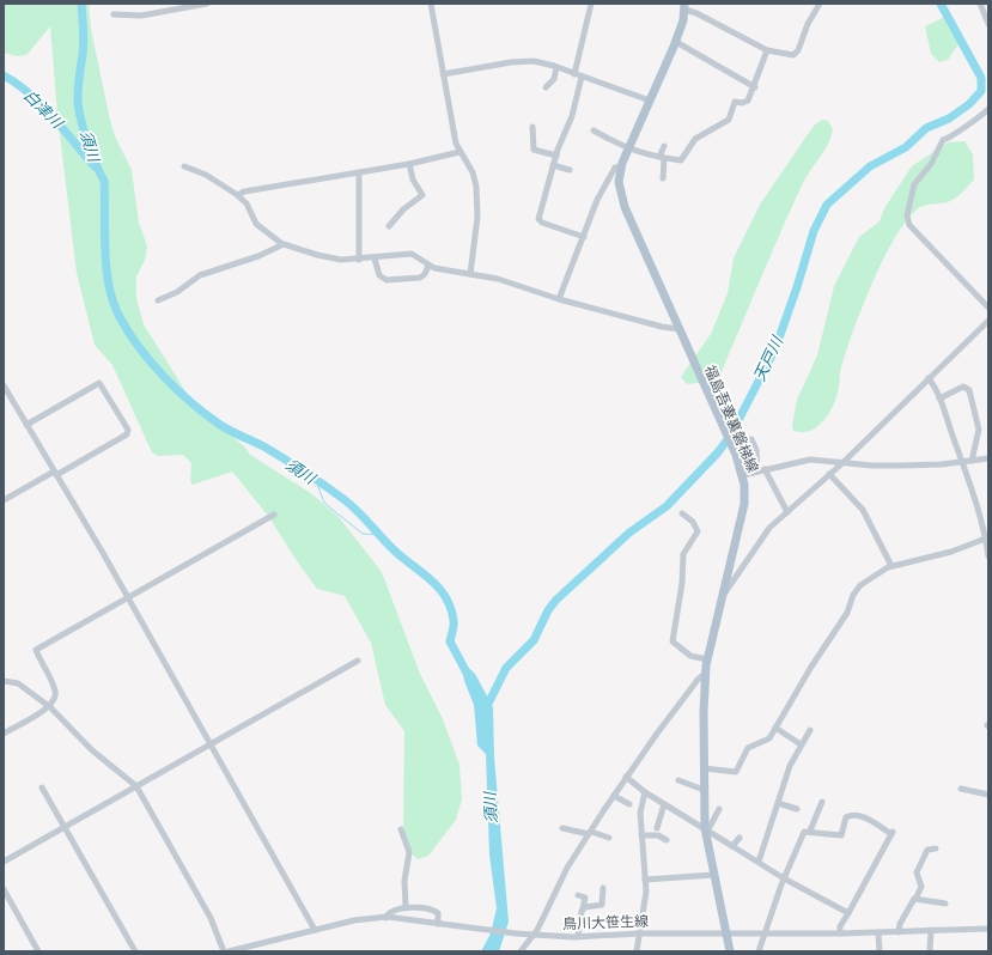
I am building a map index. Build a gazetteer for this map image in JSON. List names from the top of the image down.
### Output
{
  "streets": {
    "main road": ["福島吾妻裏磐梯線"],
    "street": ["鳥川大笹生線"]
  },
  "crossings": [
    ["福島吾妻裏磐梯線", "鳥川大笹生線"]
  ],
  "water": ["白津川", "須川", "天戸川"]
}
